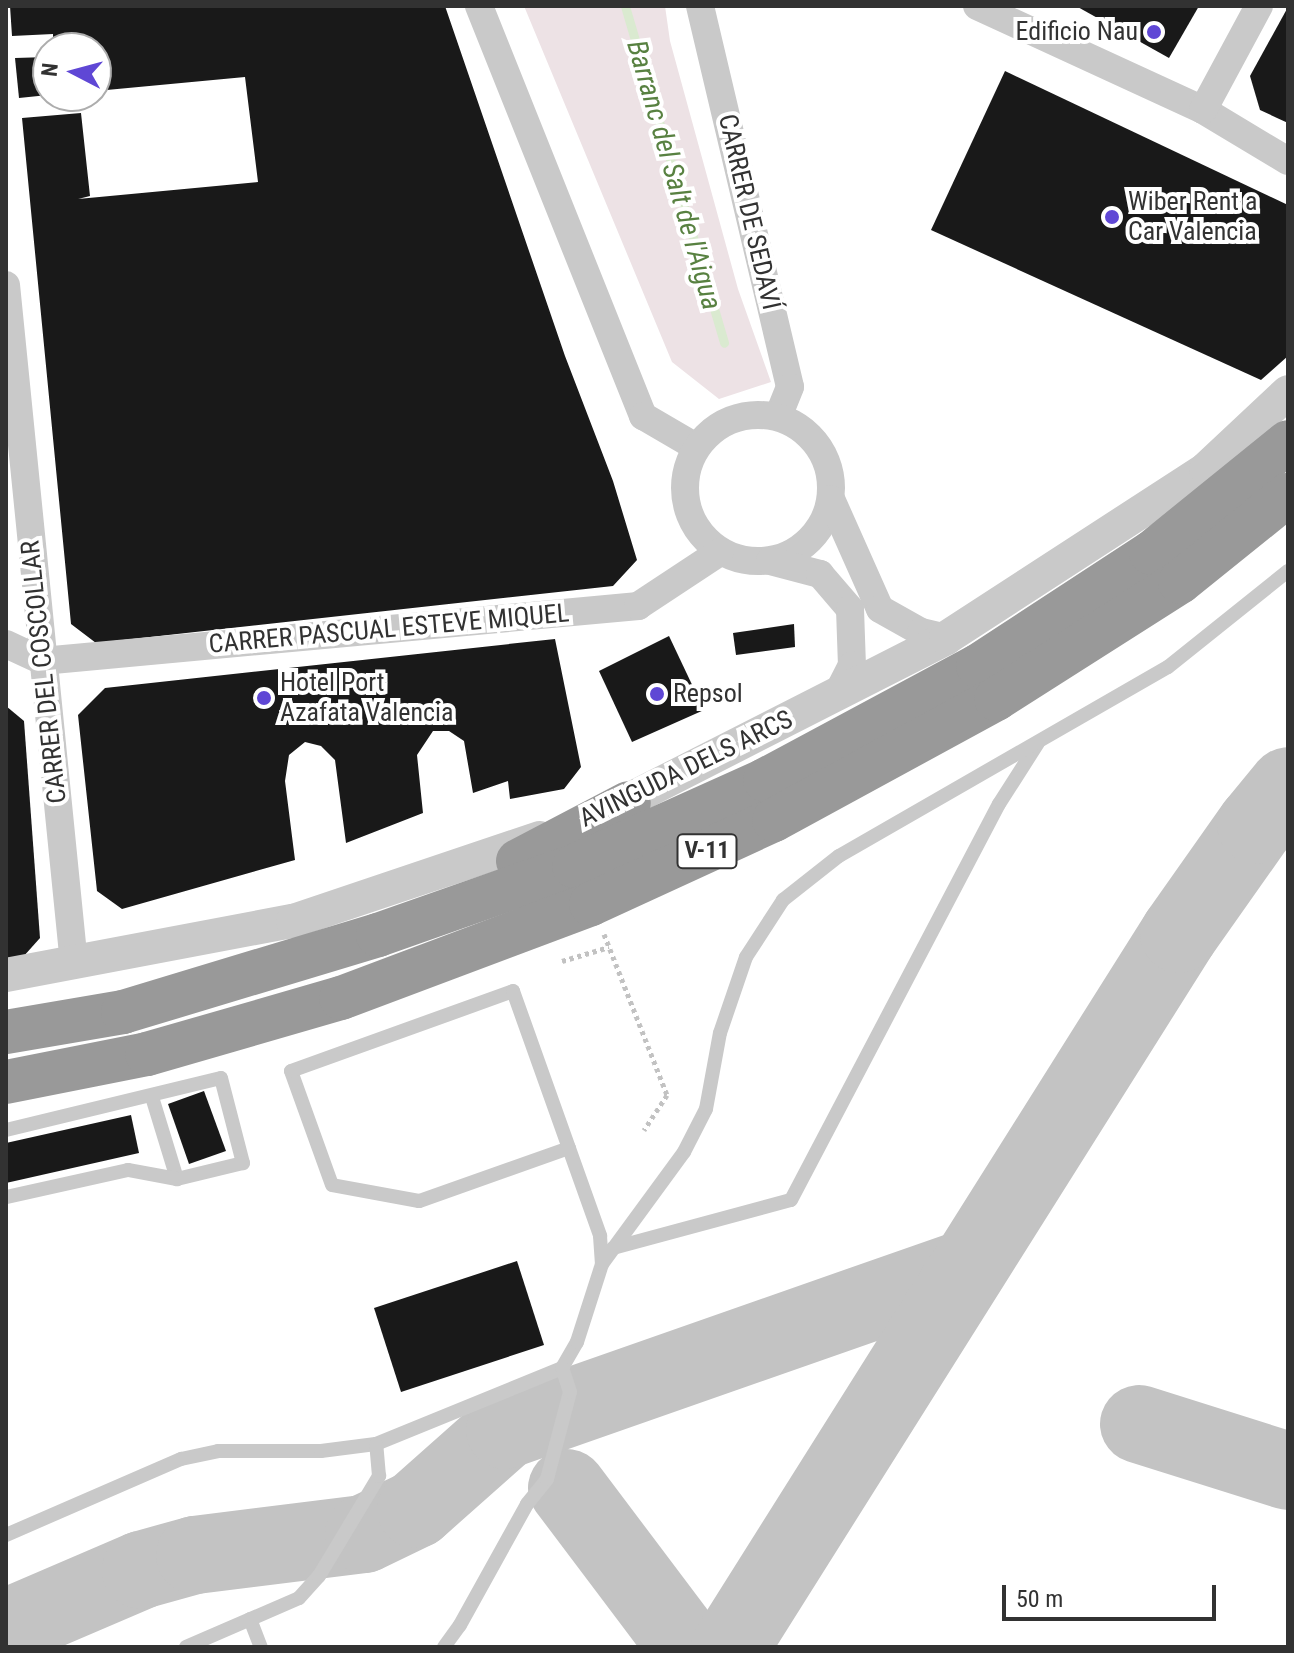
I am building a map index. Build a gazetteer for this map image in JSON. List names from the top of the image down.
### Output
{
  "streets": {
    "highway": ["V-11"],
    "street": [
      "CARRER DE SEDAVÍ",
      "CARRER PASCUAL ESTEVE MIQUEL",
      "CARRER DEL COSCOLLAR",
      "AVINGUDA DELS ARCS"
    ]
  },
  "crossings": [
    ["CARRER DE SEDAVÍ", "CARRER PASCUAL ESTEVE MIQUEL"],
    ["CARRER PASCUAL ESTEVE MIQUEL", "CARRER DEL COSCOLLAR"],
    ["CARRER DEL COSCOLLAR", "AVINGUDA DELS ARCS"]
  ],
  "water": ["Barranc del Salt de l'Aigua"],
  "places": [
    "Edificio Nau",
    "Wiber Rent a Car Valencia",
    "Repsol",
    "Hotel Port Azafata Valencia"
  ],
  "scale_bar": "50 m",
  "north": "left"
}
